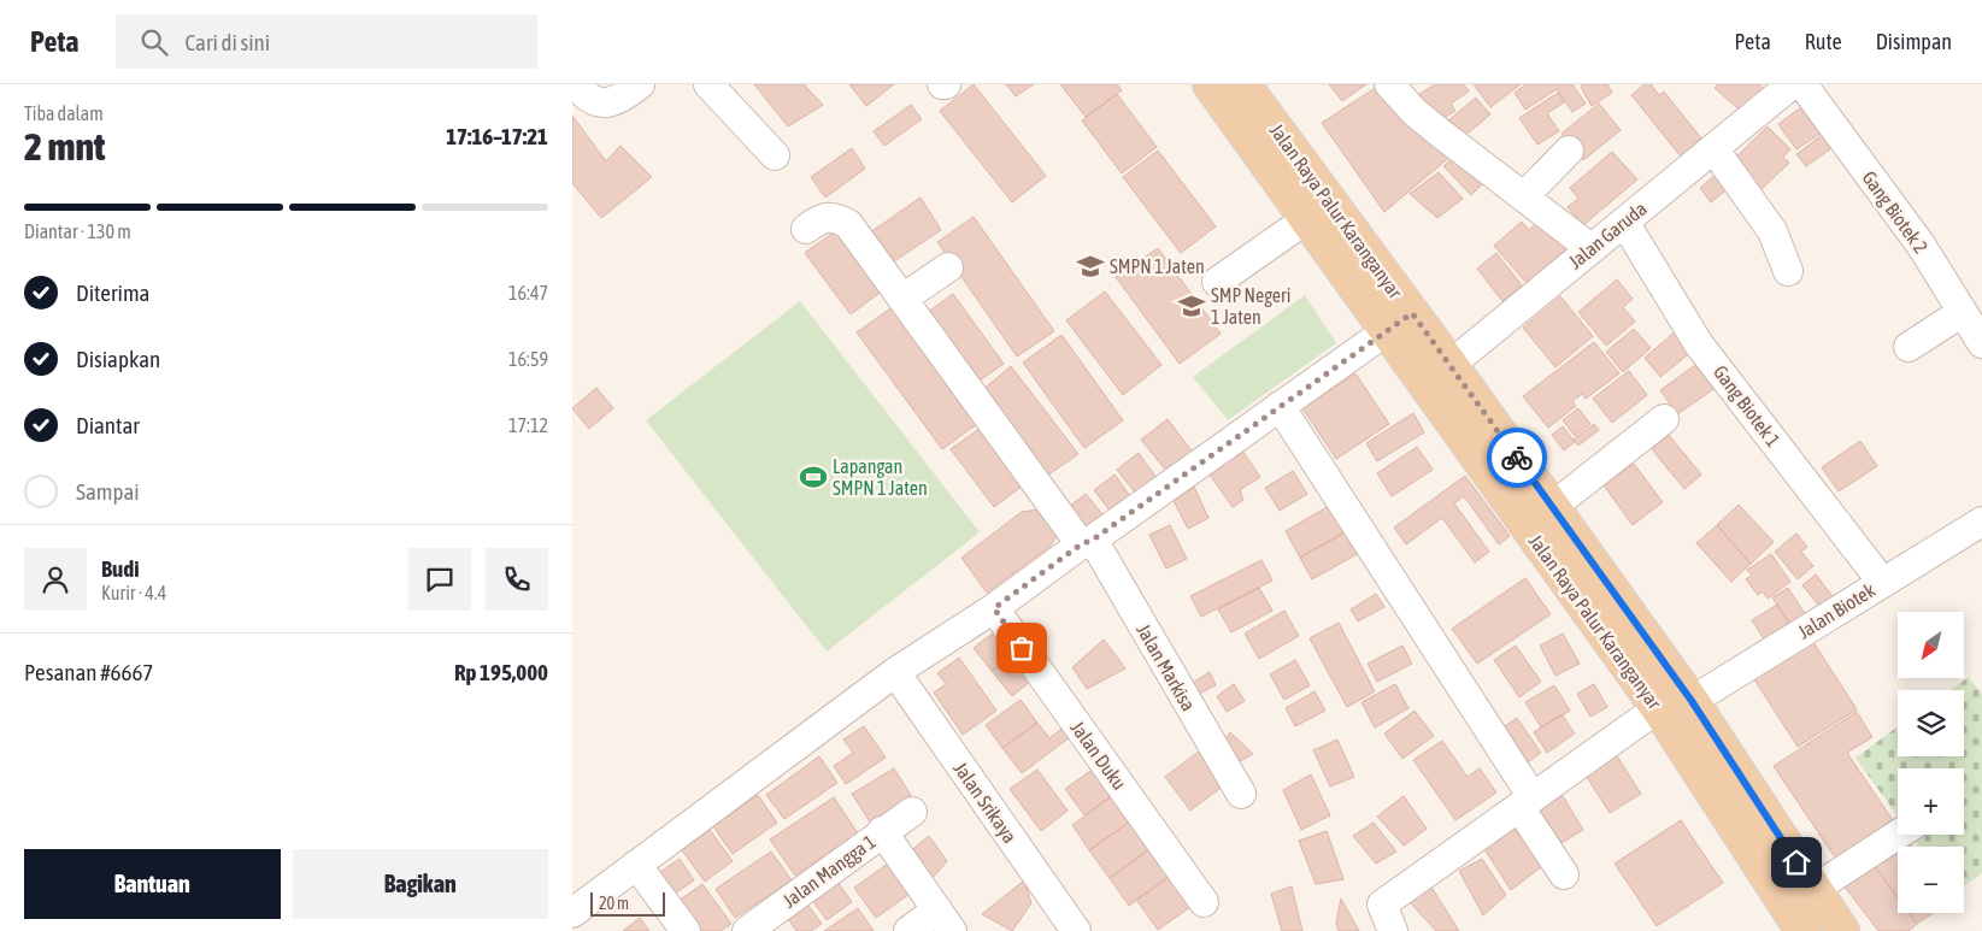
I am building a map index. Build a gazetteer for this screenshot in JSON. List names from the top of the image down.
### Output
{
  "streets": {
    "main road": ["Jalan Raya Palur Karanganyar"],
    "street": [
      "Gang Biotek 2",
      "Jalan Garuda",
      "Gang Biotek 1",
      "Jalan Biotek",
      "Jalan Markisa",
      "Jalan Duku",
      "Jalan Srikaya",
      "Jalan Mangga 1"
    ]
  },
  "crossings": [
    ["Jalan Raya Palur Karanganyar", "Jalan Garuda"],
    ["Jalan Raya Palur Karanganyar", "Jalan Biotek"],
    ["Gang Biotek 2", "Jalan Garuda"],
    ["Jalan Garuda", "Gang Biotek 1"],
    ["Gang Biotek 1", "Jalan Biotek"]
  ],
  "places": {
    "school or university": ["SMPN 1 Jaten", "SMP Negeri 1 Jaten"],
    "sports": ["Lapangan SMPN 1 Jaten"]
  },
  "scale_bar": "20 m",
  "north": "bottom left",
  "page": {
    "header": "Peta",
    "search": "Cari di sini",
    "nav": ["Peta", "Rute", "Disimpan"],
    "heading": ["2 mnt", "Tiba dalam", "17:16–17:21"],
    "panel": [
      "Budi",
      "Kurir · 4.4",
      "Pesanan #6667",
      "Rp 195,000"
    ],
    "bar": "Diantar · 130 m",
    "list": [
      ["Diterima", "16:47"],
      ["Disiapkan", "16:59"],
      ["Diantar", "17:12"],
      "Sampai"
    ],
    "map_buttons": ["+", "−"],
    "buttons": ["Bantuan", "Bagikan"],
    "scale": "20 m"
  }
}
